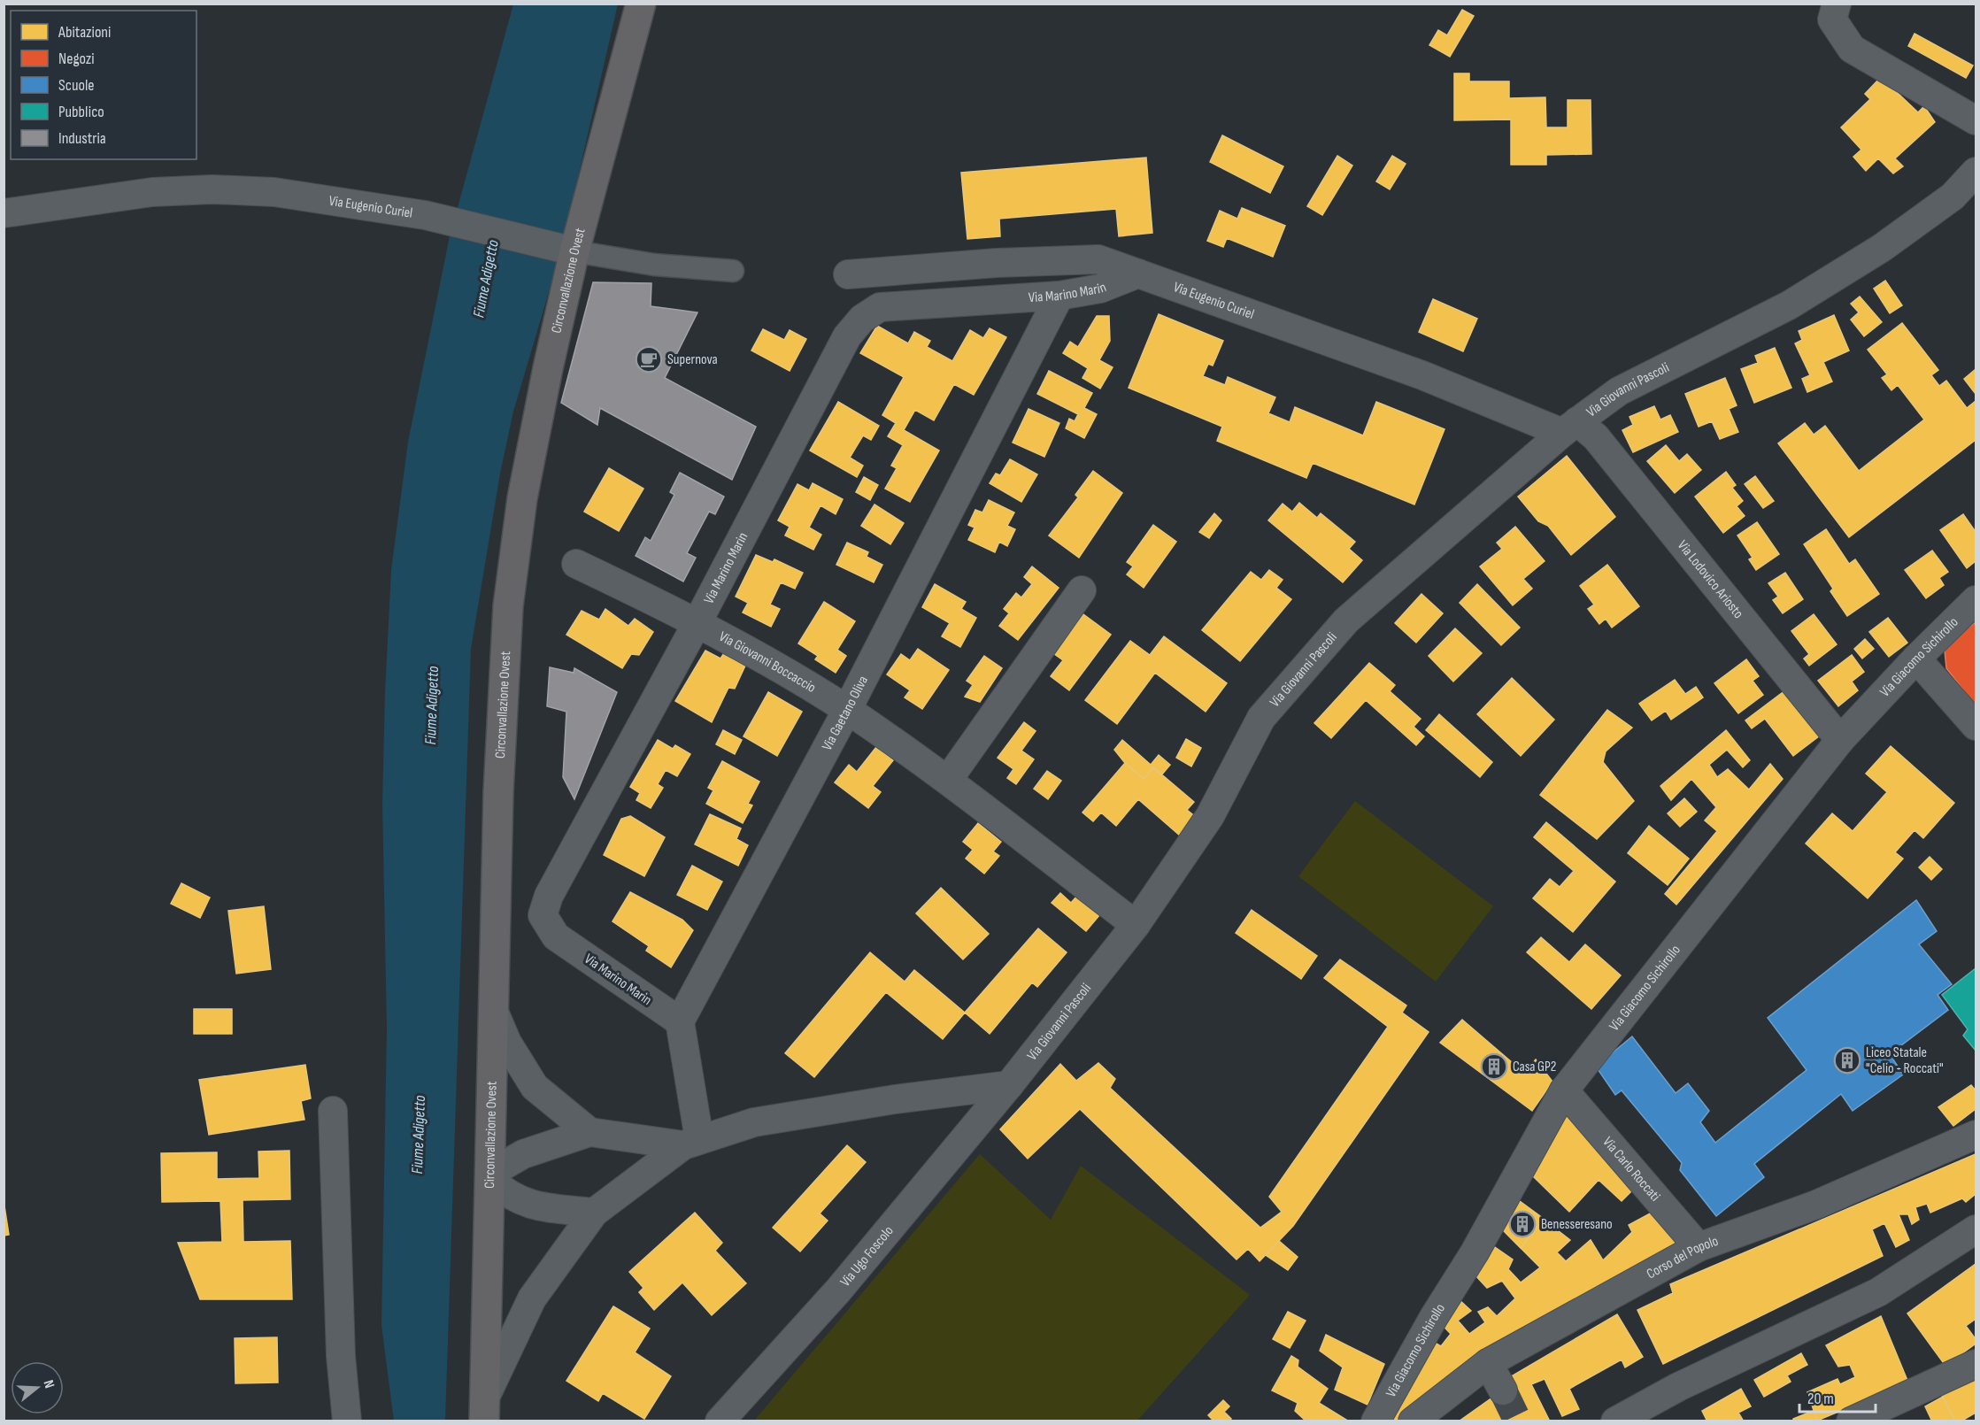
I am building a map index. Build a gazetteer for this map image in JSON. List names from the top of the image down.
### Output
{
  "streets": {
    "main road": ["Circonvallazione Ovest"],
    "street": [
      "Via Eugenio Curiel",
      "Via Marino Marin",
      "Via Giovanni Pascoli",
      "Via Lodovico Ariosto",
      "Via Giacomo Sichirollo",
      "Via Giovanni Boccaccio",
      "Via Gaetano Oliva",
      "Via Carlo Roccati",
      "Via Ugo Foscolo",
      "Corso del Popolo"
    ]
  },
  "crossings": [
    ["Via Eugenio Curiel", "Circonvallazione Ovest"],
    ["Via Eugenio Curiel", "Via Marino Marin"],
    ["Via Eugenio Curiel", "Via Giovanni Pascoli"],
    ["Via Eugenio Curiel", "Via Lodovico Ariosto"],
    ["Via Marino Marin", "Via Giovanni Boccaccio"],
    ["Via Marino Marin", "Via Gaetano Oliva"],
    ["Via Giovanni Pascoli", "Via Lodovico Ariosto"],
    ["Via Giovanni Pascoli", "Via Giovanni Boccaccio"],
    ["Via Giovanni Pascoli", "Via Ugo Foscolo"],
    ["Via Lodovico Ariosto", "Via Giacomo Sichirollo"],
    ["Via Giacomo Sichirollo", "Via Carlo Roccati"],
    ["Via Giovanni Boccaccio", "Via Gaetano Oliva"],
    ["Via Carlo Roccati", "Corso del Popolo"]
  ],
  "water": ["Fiume Adigetto"],
  "places": {
    "cafe": ["Supernova"],
    "building": ["Liceo Statale \"Celio - Roccati\"", "Casa GP2", "Benesseresano"]
  },
  "legend": [
    "Abitazioni",
    "Negozi",
    "Scuole",
    "Pubblico",
    "Industria"
  ],
  "scale_bar": "20 m",
  "north": "right"
}
